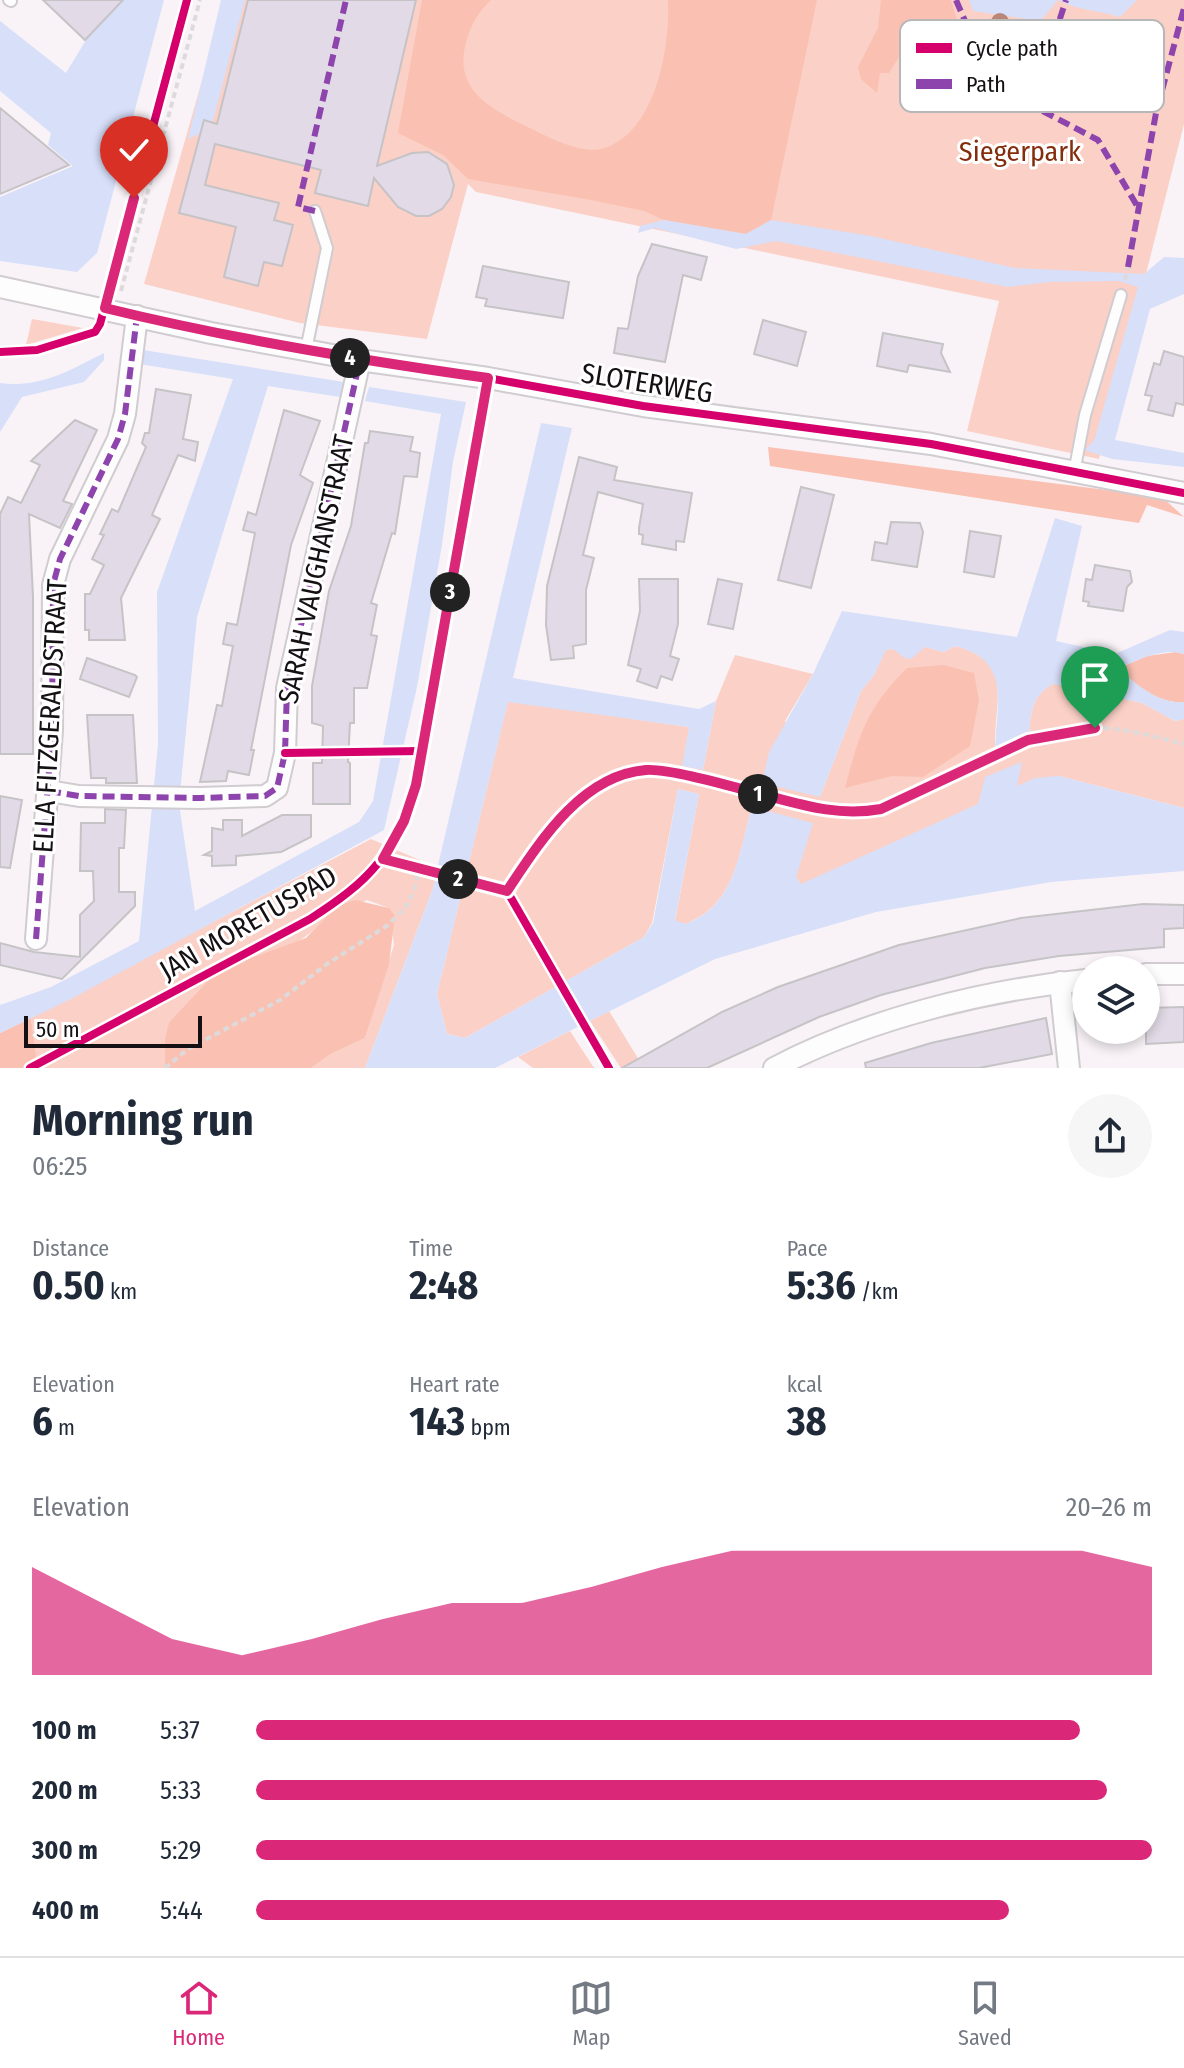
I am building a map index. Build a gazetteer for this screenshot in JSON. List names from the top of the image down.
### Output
{
  "streets": {
    "street": ["SLOTERWEG", "SARAH VAUGHANSTRAAT", "ELLA FITZGERALDSTRAAT"],
    "cycle path": ["JAN MORETUSPAD"]
  },
  "crossings": [
    ["SLOTERWEG", "SARAH VAUGHANSTRAAT"],
    ["SLOTERWEG", "ELLA FITZGERALDSTRAAT"],
    ["SARAH VAUGHANSTRAAT", "ELLA FITZGERALDSTRAAT"]
  ],
  "parks": ["Siegerpark"],
  "legend": ["Cycle path", "Path"],
  "scale_bar": "50 m",
  "page": {
    "pins": [
      "4",
      "3",
      "1",
      "2"
    ],
    "scale": "50 m",
    "heading": ["Morning run", "06:25"],
    "stats": [
      ["Distance", "0.50 km"],
      ["Time", "2:48"],
      ["Pace", "5:36 /km"],
      ["Elevation", "6 m"],
      ["Heart rate", "143 bpm"],
      ["kcal", "38"]
    ],
    "chart": ["Elevation", "20–26 m"],
    "list": [
      {
        "name": "100 m",
        "note": "5:37"
      },
      {
        "name": "200 m",
        "note": "5:33"
      },
      {
        "name": "300 m",
        "note": "5:29"
      },
      {
        "name": "400 m",
        "note": "5:44"
      }
    ],
    "tabs": ["Home", "Map", "Saved"]
  }
}
